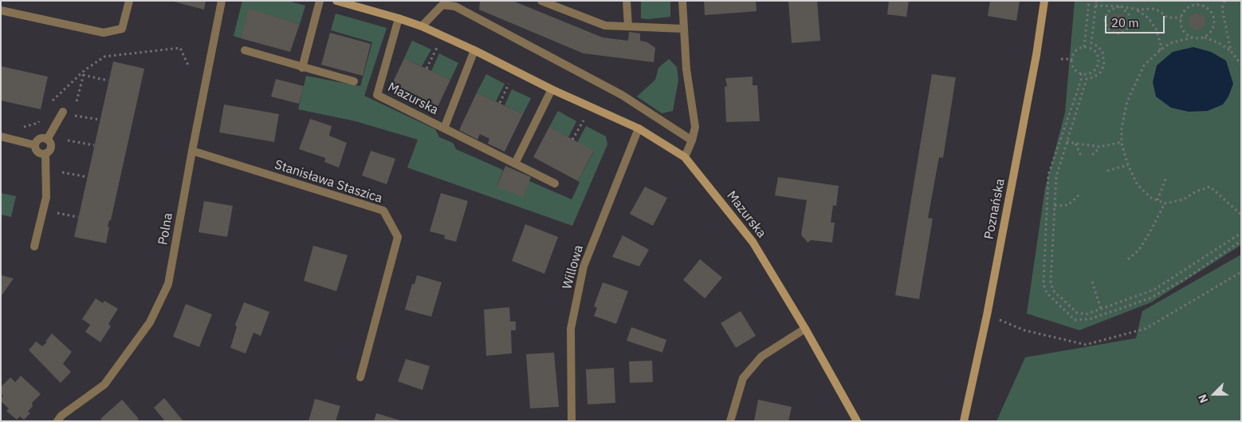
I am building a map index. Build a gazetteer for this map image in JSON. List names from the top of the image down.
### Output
{
  "streets": {
    "street": [
      "Mazurska",
      "Stanisława Staszica",
      "Poznańska",
      "Polna",
      "Willowa"
    ]
  },
  "crossings": [
    ["Mazurska", "Willowa"],
    ["Stanisława Staszica", "Polna"]
  ],
  "scale_bar": "20 m",
  "north": "bottom left"
}
